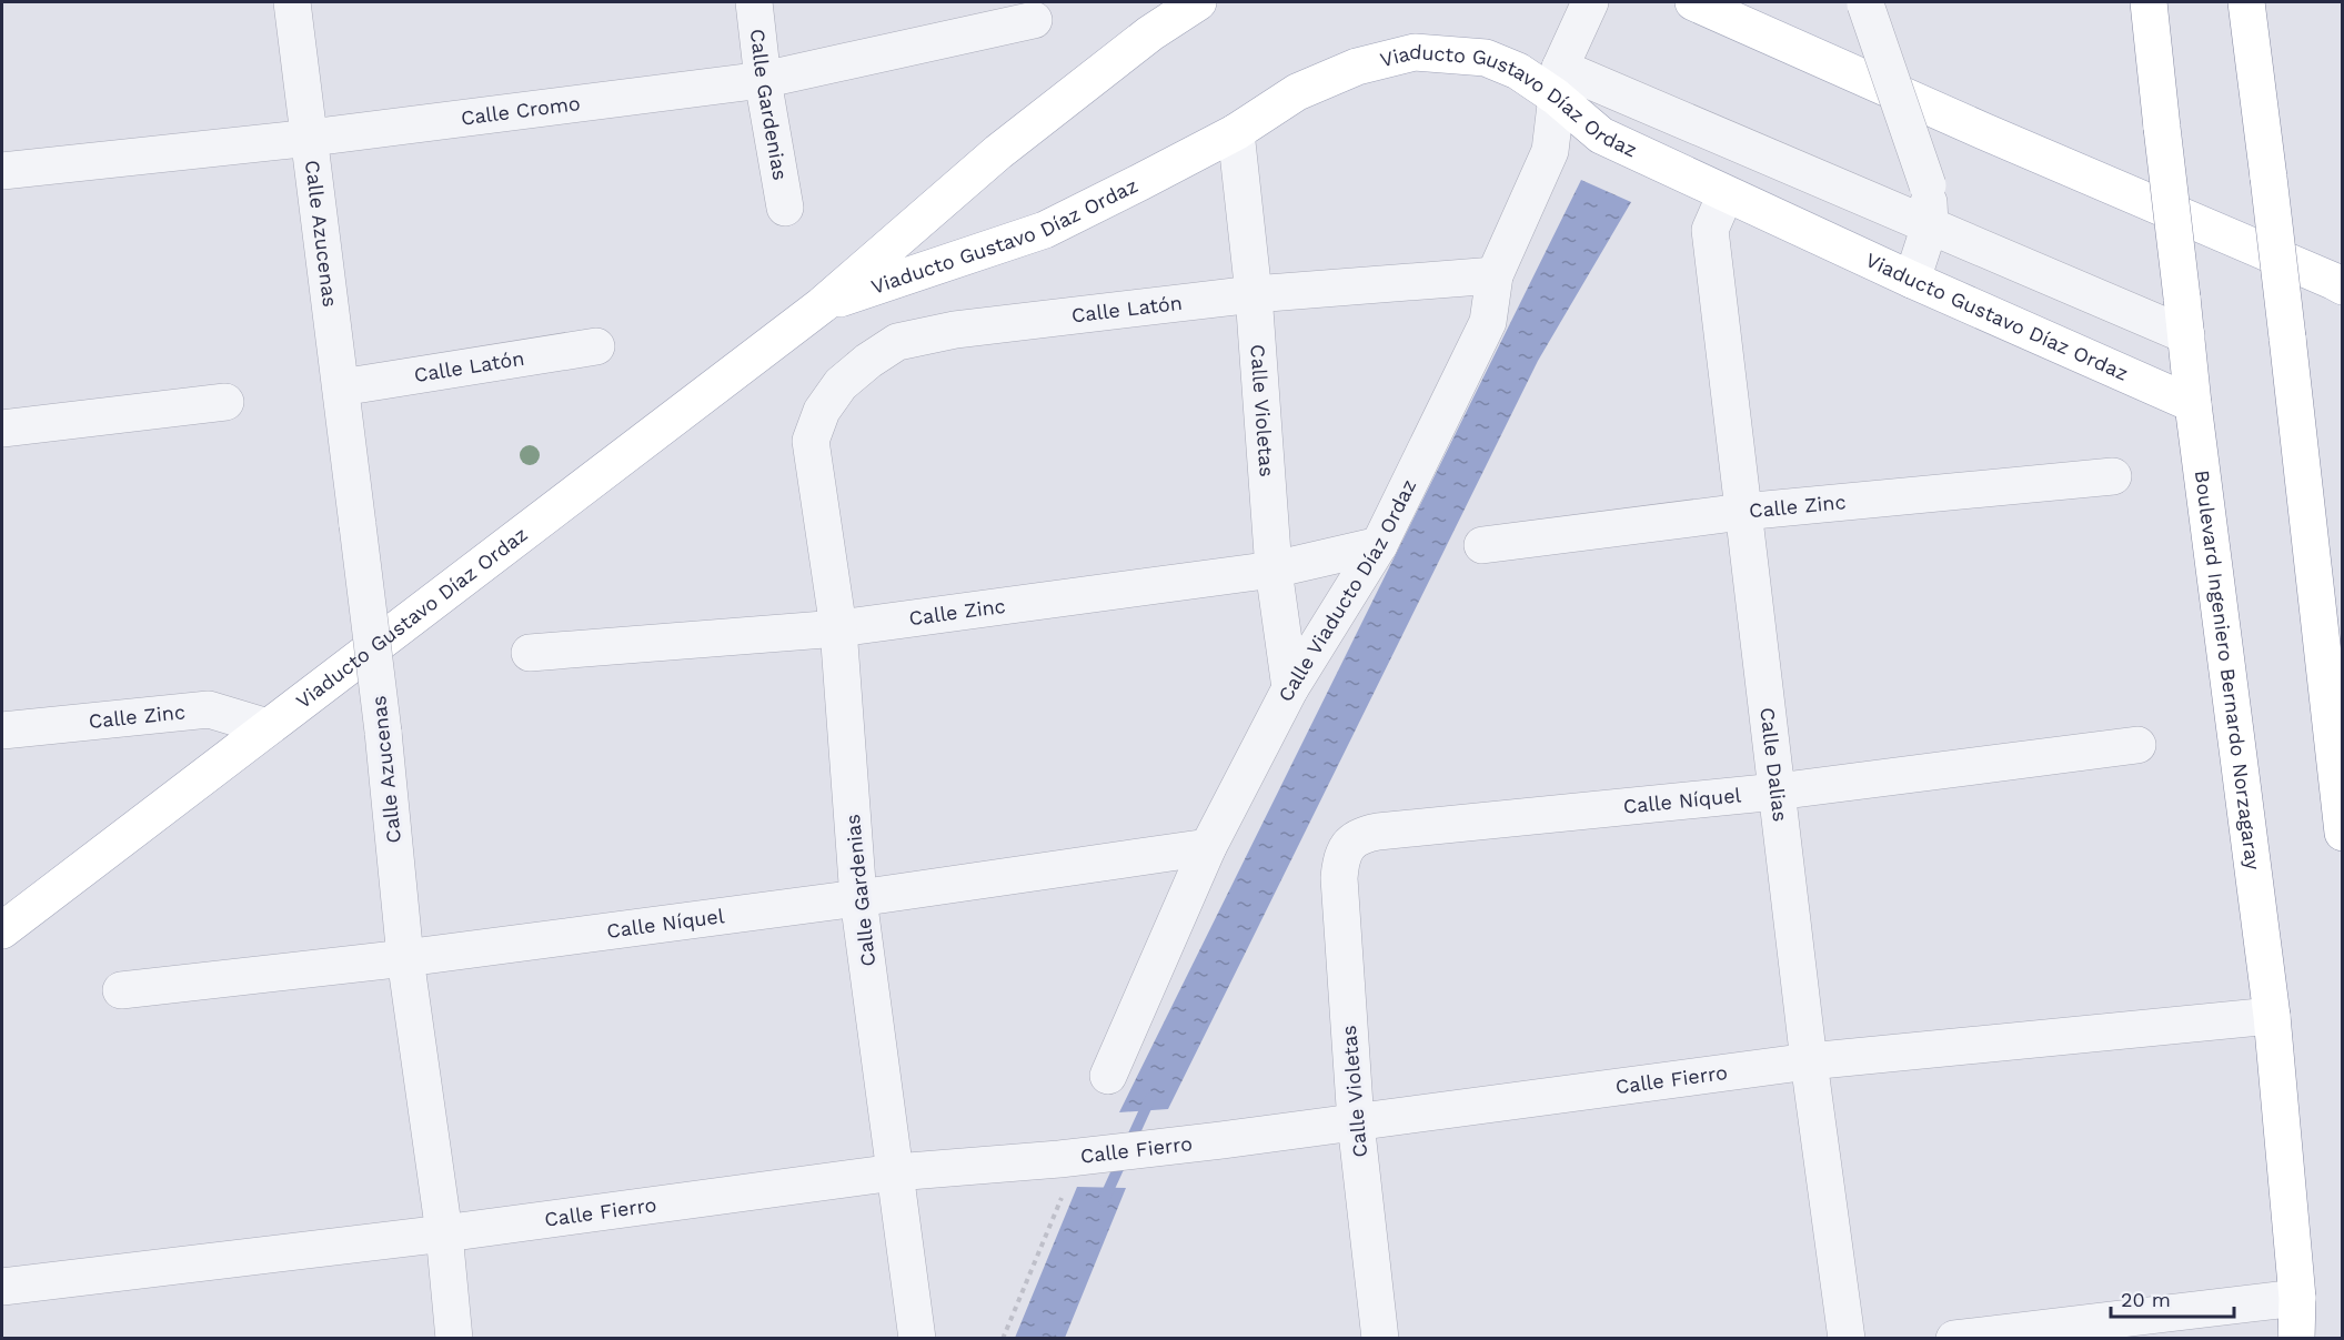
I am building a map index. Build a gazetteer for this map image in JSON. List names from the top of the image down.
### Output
{
  "streets": {
    "main road": ["Viaducto Gustavo Díaz Ordaz", "Boulevard Ingeniero Bernardo Norzagaray"],
    "street": [
      "Calle Gardenias",
      "Calle Cromo",
      "Calle Azucenas",
      "Calle Latón",
      "Calle Violetas",
      "Calle Zinc",
      "Calle Viaducto Díaz Ordaz",
      "Calle Dalias",
      "Calle Níquel",
      "Calle Fierro"
    ]
  },
  "crossings": [
    ["Calle Gardenias", "Calle Cromo"],
    ["Calle Gardenias", "Calle Latón"],
    ["Calle Gardenias", "Calle Zinc"],
    ["Calle Gardenias", "Calle Níquel"],
    ["Calle Gardenias", "Calle Fierro"],
    ["Viaducto Gustavo Díaz Ordaz", "Calle Violetas"],
    ["Viaducto Gustavo Díaz Ordaz", "Calle Zinc"],
    ["Viaducto Gustavo Díaz Ordaz", "Calle Viaducto Díaz Ordaz"],
    ["Viaducto Gustavo Díaz Ordaz", "Boulevard Ingeniero Bernardo Norzagaray"],
    ["Viaducto Gustavo Díaz Ordaz", "Calle Dalias"],
    ["Calle Cromo", "Calle Azucenas"],
    ["Calle Azucenas", "Calle Latón"],
    ["Calle Azucenas", "Calle Níquel"],
    ["Calle Azucenas", "Calle Fierro"],
    ["Calle Latón", "Calle Violetas"],
    ["Calle Latón", "Calle Viaducto Díaz Ordaz"],
    ["Calle Violetas", "Calle Zinc"],
    ["Calle Violetas", "Calle Viaducto Díaz Ordaz"],
    ["Calle Violetas", "Calle Níquel"],
    ["Calle Violetas", "Calle Fierro"],
    ["Calle Zinc", "Calle Viaducto Díaz Ordaz"],
    ["Calle Zinc", "Calle Dalias"],
    ["Calle Viaducto Díaz Ordaz", "Calle Níquel"],
    ["Boulevard Ingeniero Bernardo Norzagaray", "Calle Fierro"],
    ["Calle Dalias", "Calle Níquel"],
    ["Calle Dalias", "Calle Fierro"]
  ],
  "scale_bar": "20 m"
}
